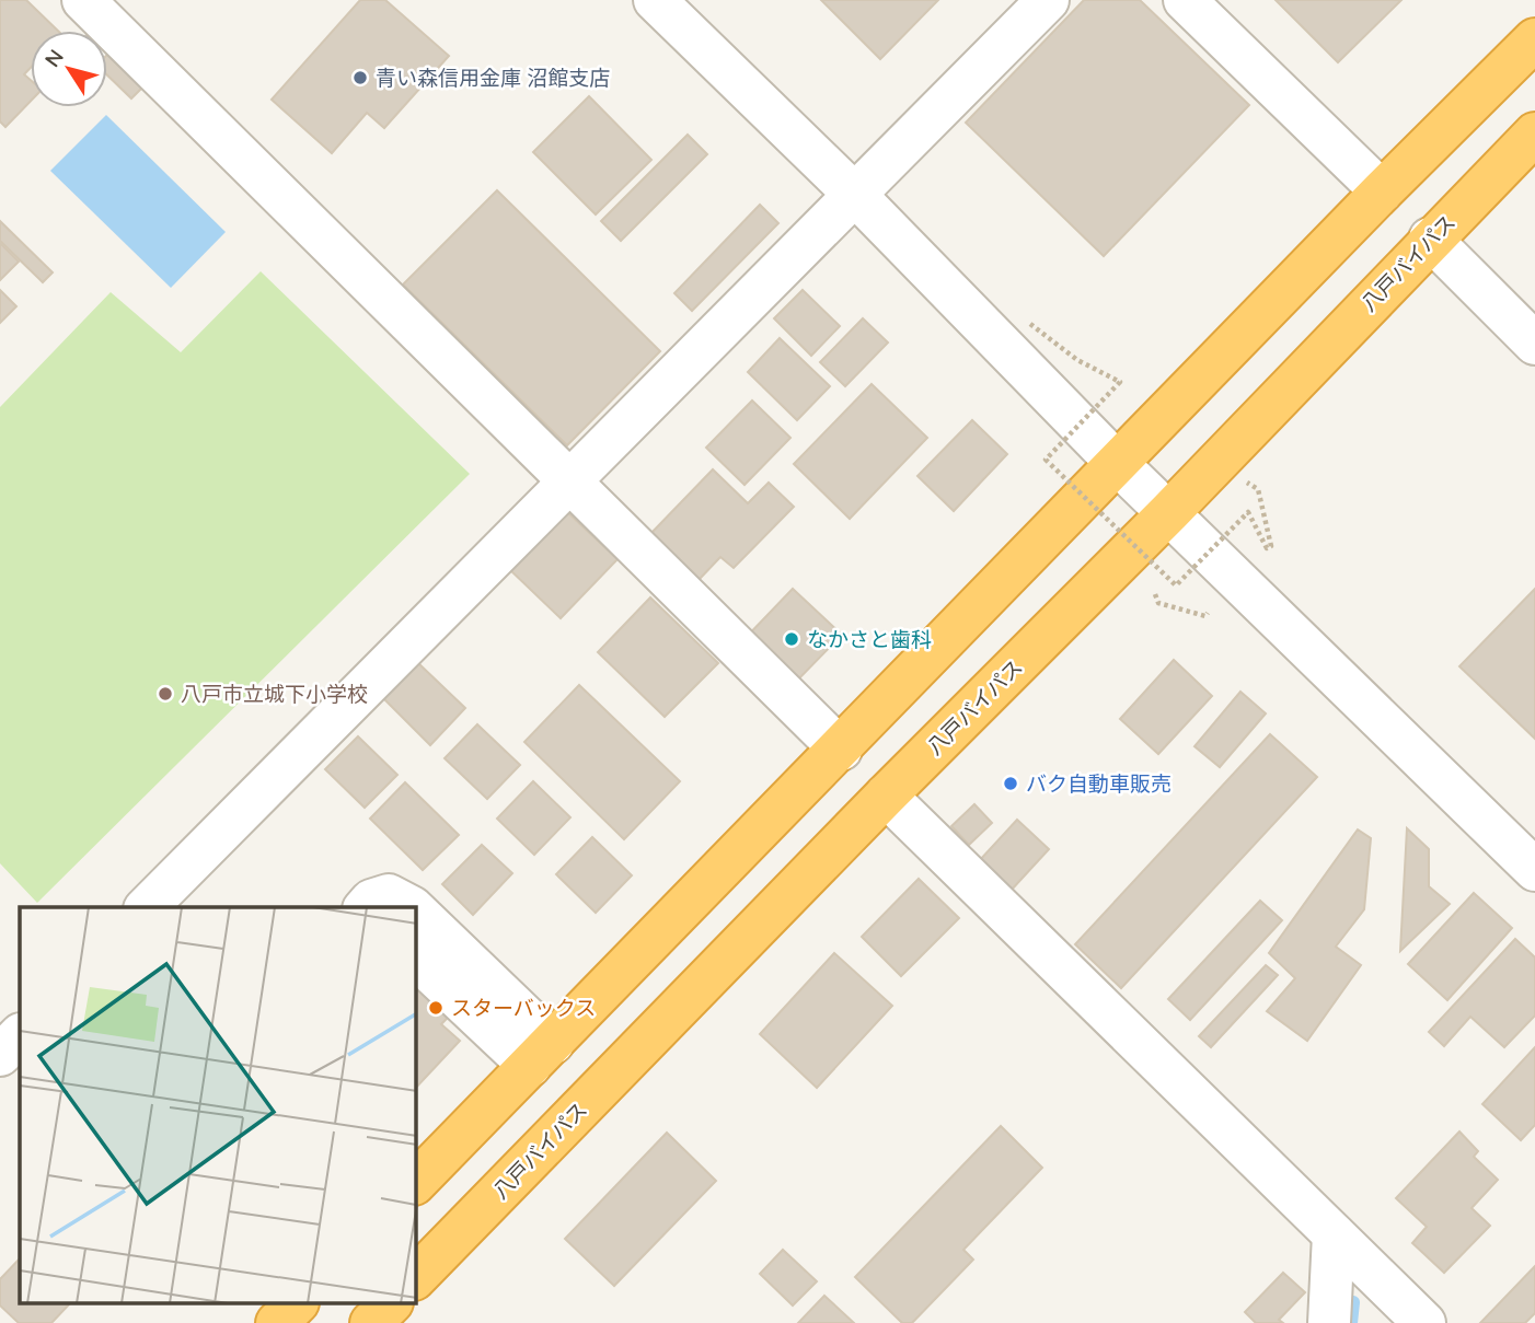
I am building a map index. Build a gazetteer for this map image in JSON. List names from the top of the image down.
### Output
{
  "streets": {
    "highway": ["八戸バイパス"]
  },
  "places": [
    "青い森信用金庫 沼館支店",
    "なかさと歯科",
    "八戸市立城下小学校",
    "バク自動車販売",
    "スターバックス"
  ],
  "north": "top left"
}
